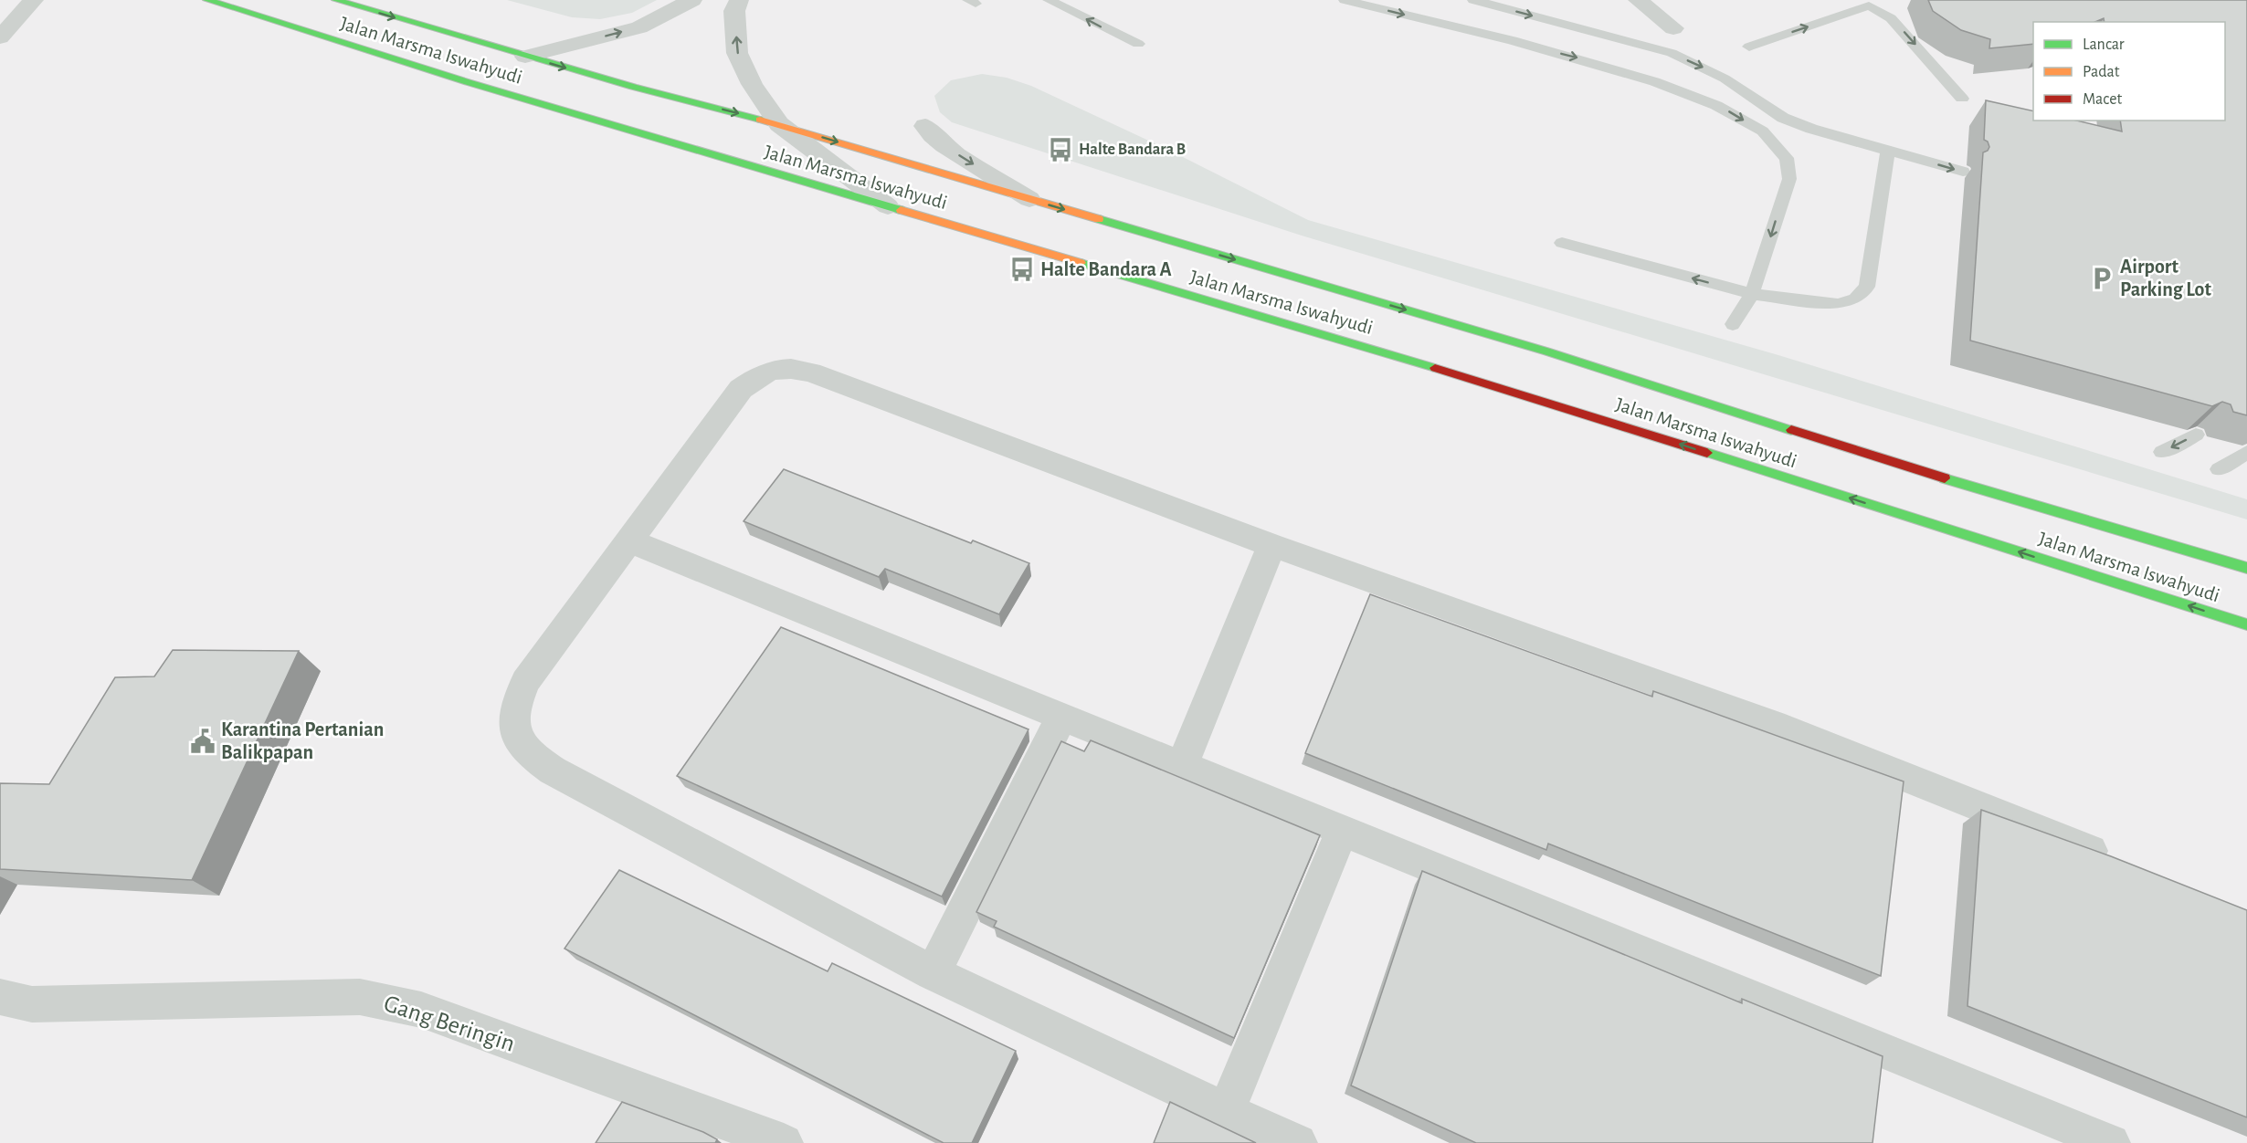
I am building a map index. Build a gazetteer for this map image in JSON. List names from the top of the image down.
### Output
{
  "streets": {
    "highway": ["Jalan Marsma Iswahyudi"],
    "street": ["Gang Beringin"]
  },
  "places": {
    "bus stop": ["Halte Bandara B", "Halte Bandara A"],
    "parking": ["Airport Parking Lot"],
    "public building": ["Karantina Pertanian Balikpapan"]
  },
  "legend": ["Lancar", "Padat", "Macet"]
}
